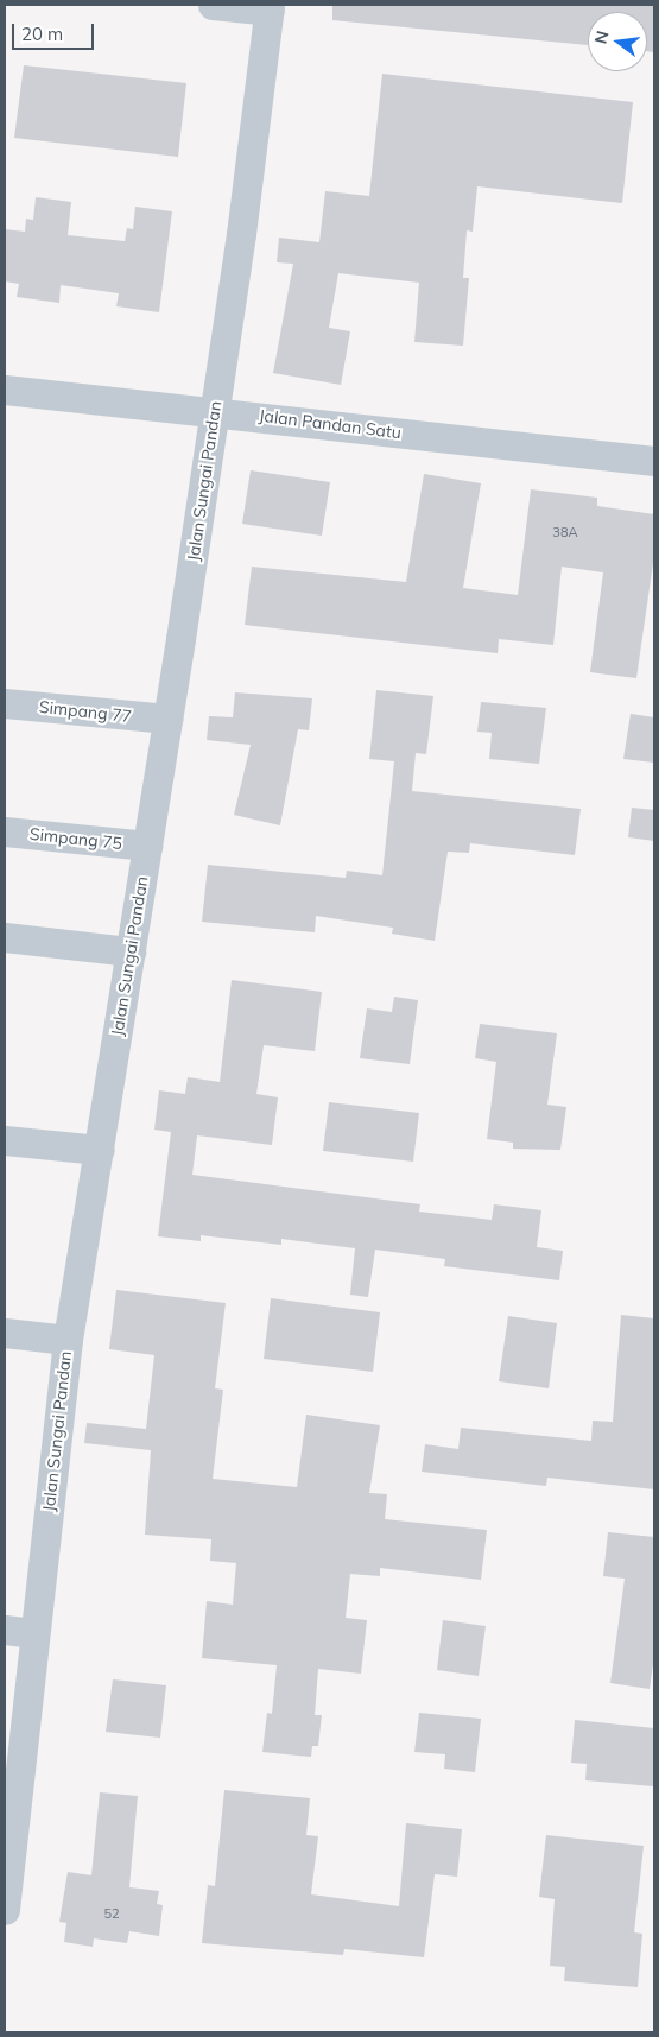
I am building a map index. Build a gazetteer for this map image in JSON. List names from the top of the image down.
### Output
{
  "streets": {
    "street": [
      "Jalan Pandan Satu",
      "Jalan Sungai Pandan",
      "Simpang 77",
      "Simpang 75"
    ]
  },
  "crossings": [
    ["Jalan Pandan Satu", "Jalan Sungai Pandan"],
    ["Jalan Sungai Pandan", "Simpang 77"],
    ["Jalan Sungai Pandan", "Simpang 75"]
  ],
  "house_numbers": ["38A", "52"],
  "scale_bar": "20 m",
  "north": "left"
}
